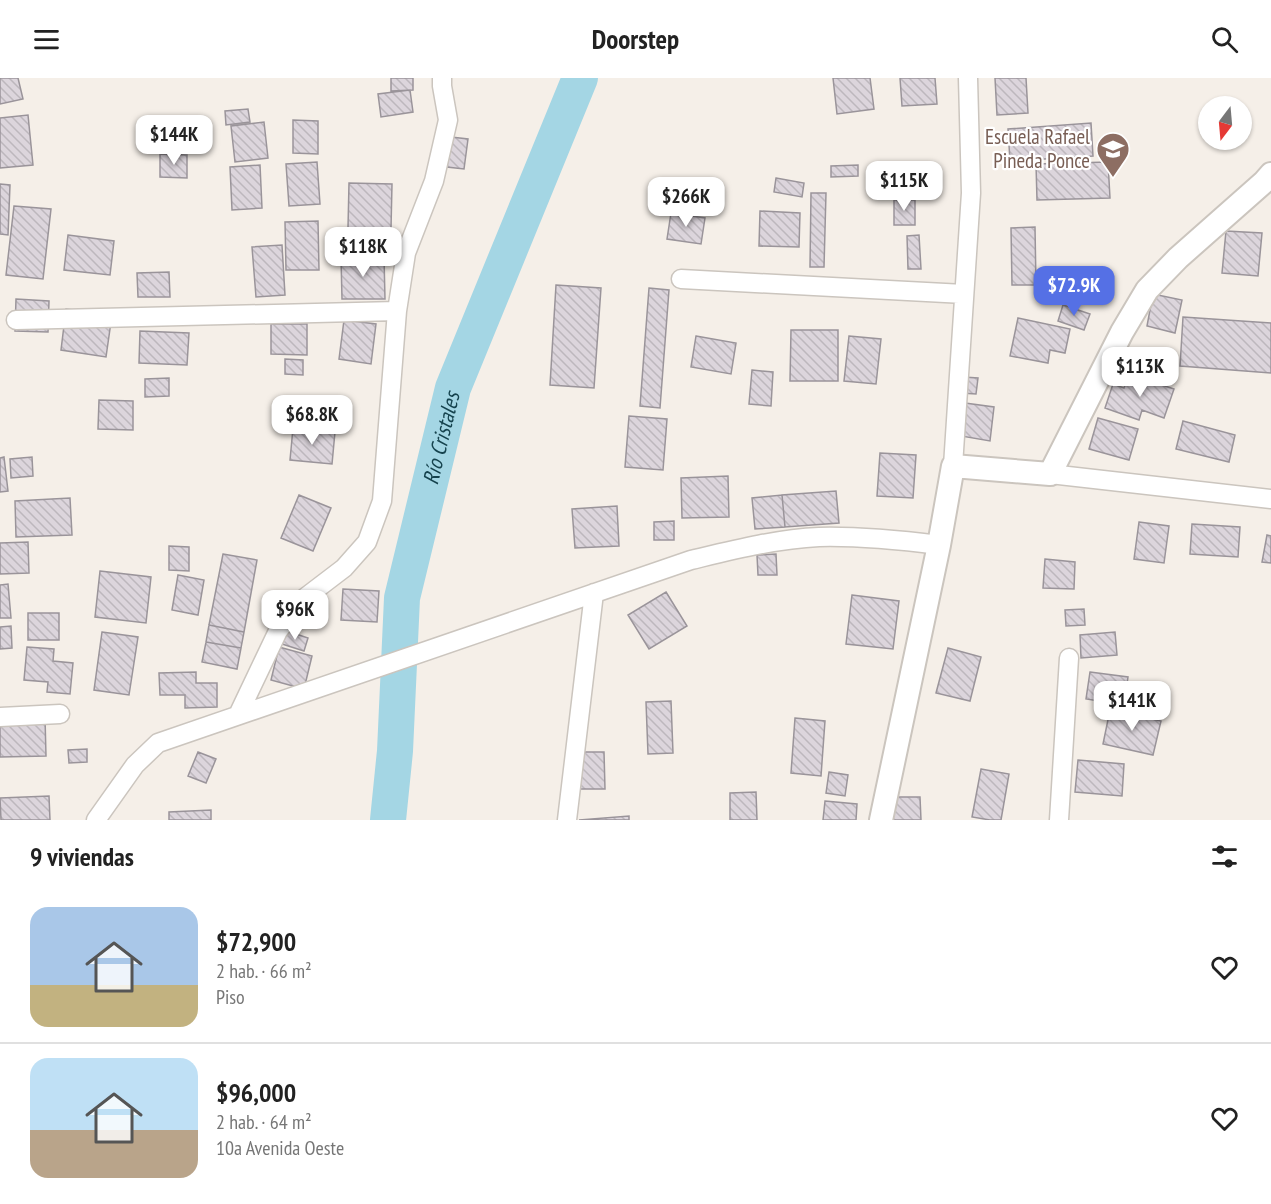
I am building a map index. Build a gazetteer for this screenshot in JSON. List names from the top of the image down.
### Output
{
  "water": ["Río Cristales"],
  "places": {
    "school or university": ["Escuela Rafael Pineda Ponce"]
  },
  "north": "bottom",
  "page": {
    "header": "Doorstep",
    "price": [
      "$144K",
      "$115K",
      "$266K",
      "$118K",
      "$72.9K",
      "$113K",
      "$68.8K",
      "$96K",
      "$141K"
    ],
    "heading": "9 viviendas",
    "list": [
      {
        "name": "$72,900",
        "note": "2 hab. · 66 m² · Piso"
      },
      {
        "name": "$96,000",
        "note": "2 hab. · 64 m² · 10a Avenida Oeste"
      }
    ]
  }
}
